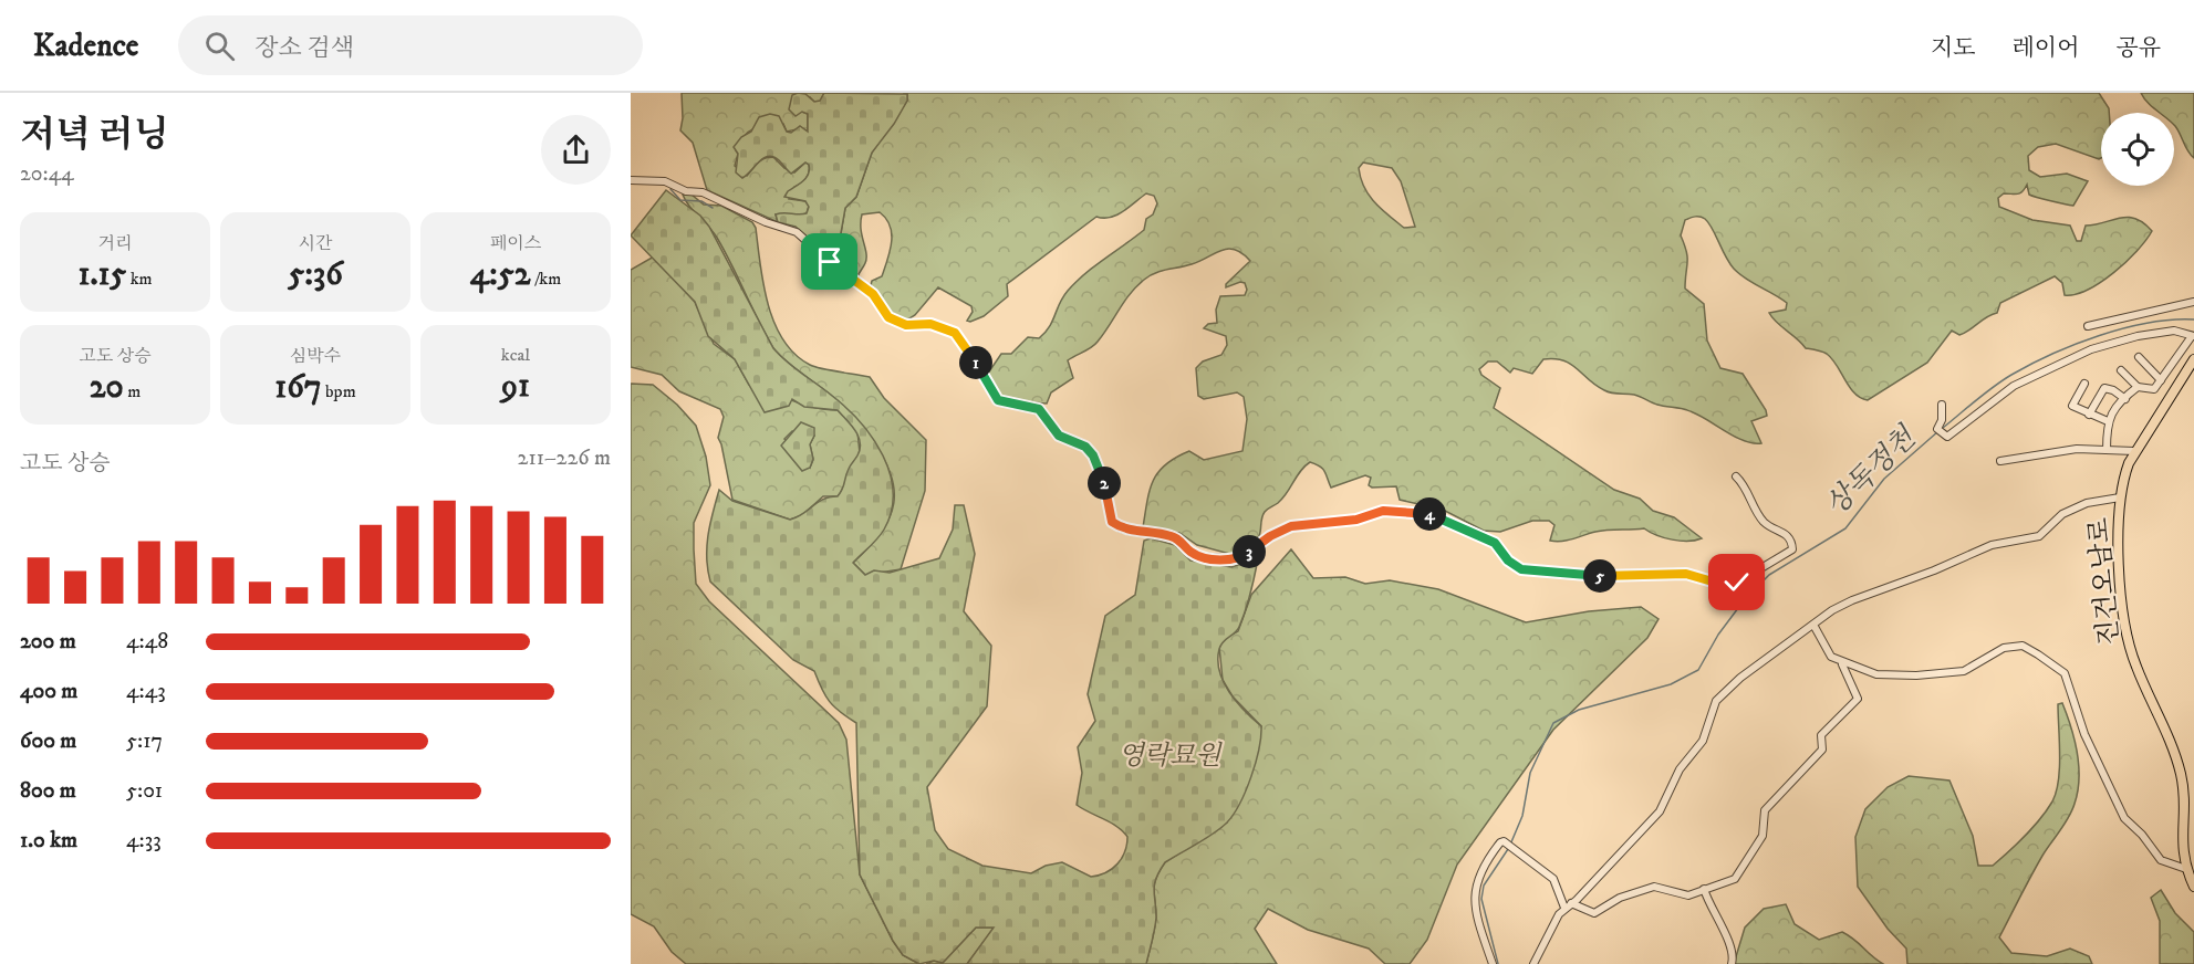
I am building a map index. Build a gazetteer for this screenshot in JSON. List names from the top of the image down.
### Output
{
  "streets": {
    "main road": ["진건오남로"]
  },
  "water": ["상독정천"],
  "parks": ["영락묘원"],
  "page": {
    "header": "Kadence",
    "search": "장소 검색",
    "nav": ["지도", "레이어", "공유"],
    "heading": ["저녁 러닝", "20:44"],
    "stats": [
      ["거리", "1.15 km"],
      ["시간", "5:36"],
      ["페이스", "4:52 /km"],
      ["고도 상승", "20 m"],
      ["심박수", "167 bpm"],
      ["kcal", "91"]
    ],
    "pins": [
      "1",
      "2",
      "4",
      "3",
      "5"
    ],
    "chart": ["고도 상승", "211–226 m"],
    "list": [
      {
        "name": "200 m",
        "note": "4:48"
      },
      {
        "name": "400 m",
        "note": "4:43"
      },
      {
        "name": "600 m",
        "note": "5:17"
      },
      {
        "name": "800 m",
        "note": "5:01"
      },
      {
        "name": "1.0 km",
        "note": "4:33"
      }
    ]
  }
}
